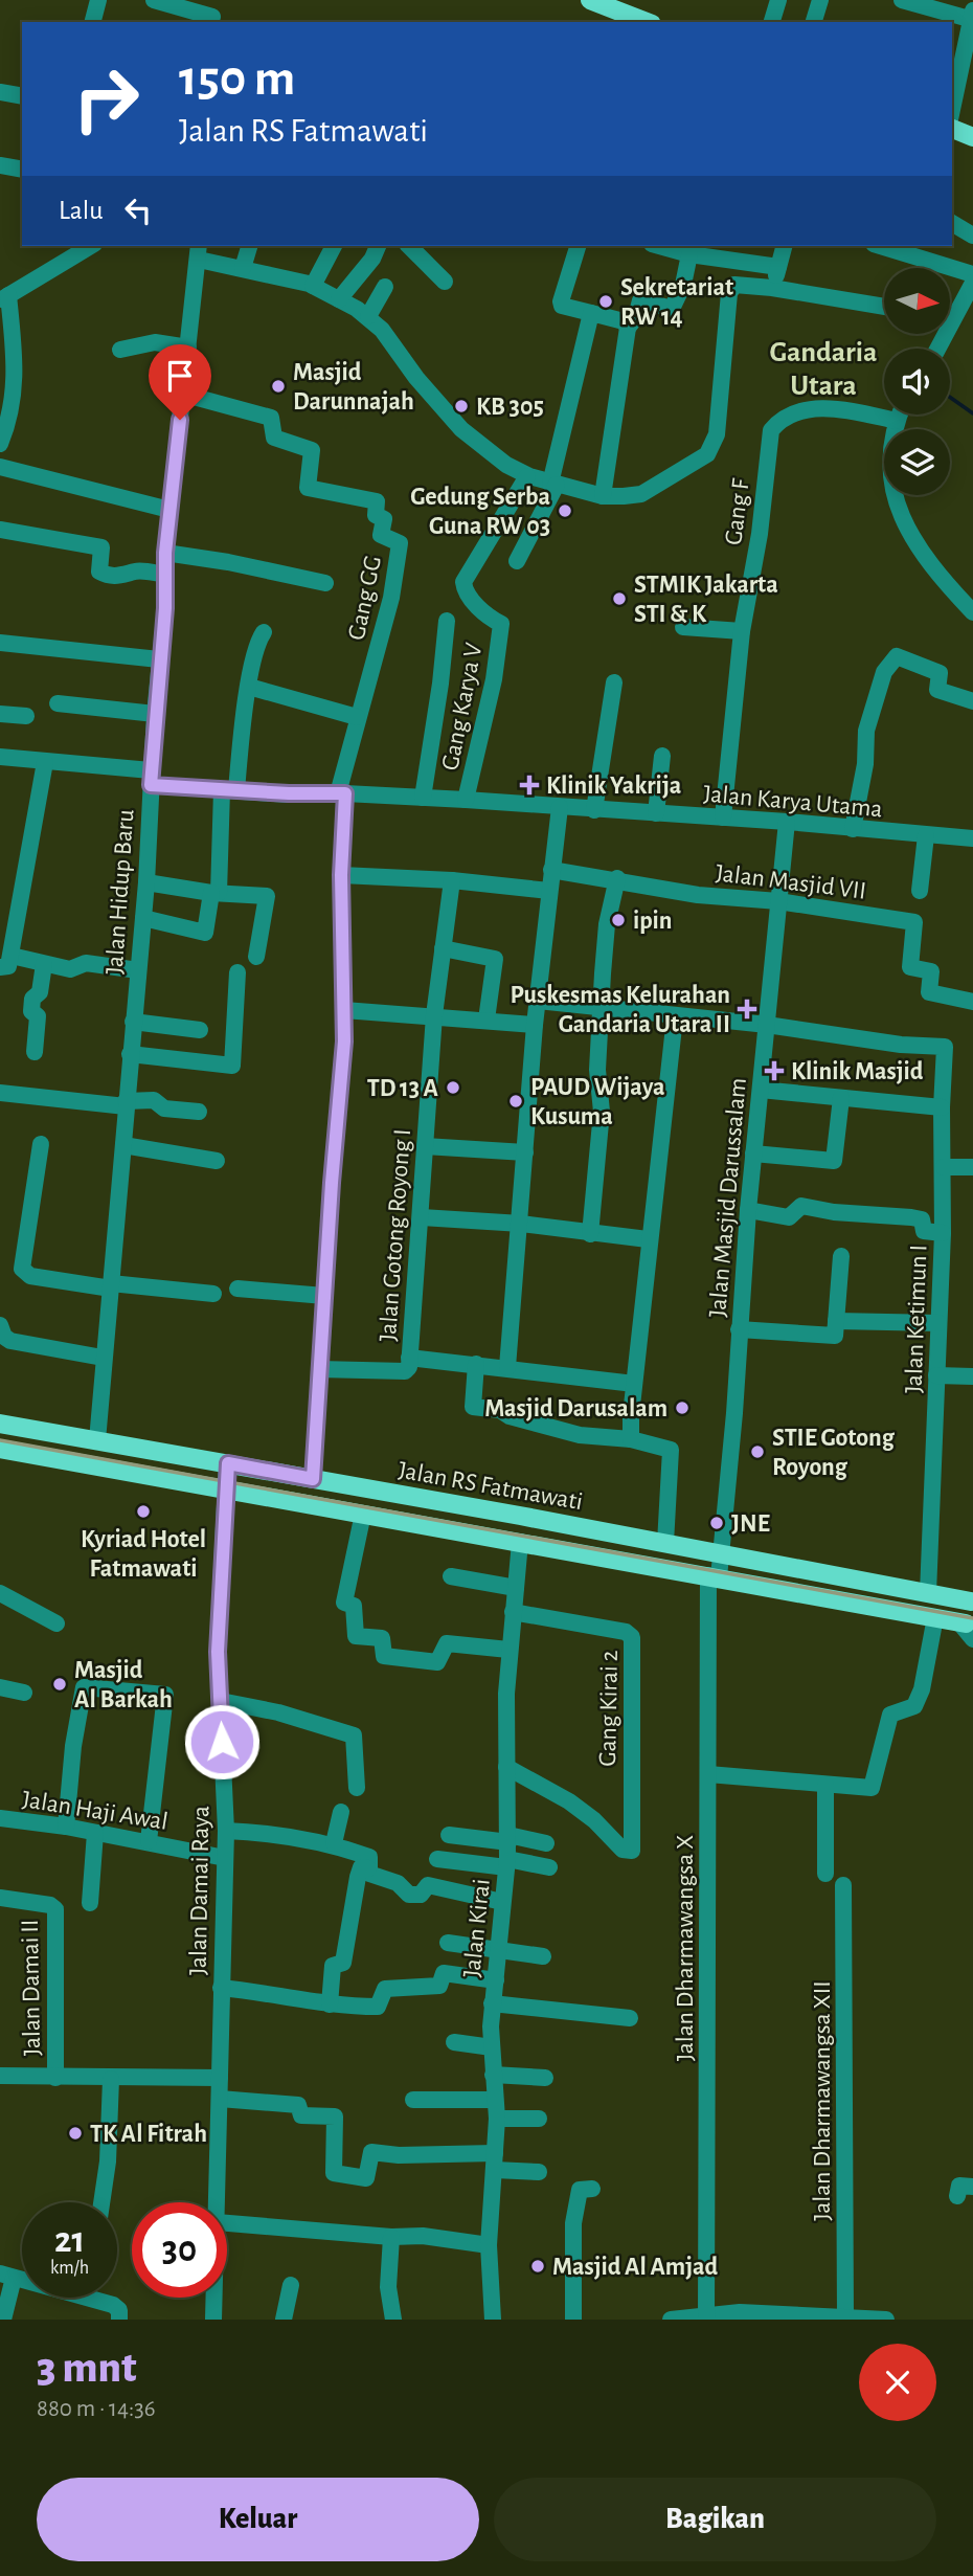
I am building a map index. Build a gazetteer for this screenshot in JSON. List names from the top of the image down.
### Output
{
  "streets": {
    "main road": ["Jalan RS Fatmawati"],
    "street": [
      "Gang F",
      "Gang GG",
      "Gang Karya V",
      "Jalan Karya Utama",
      "Jalan Masjid VII",
      "Jalan Hidup Baru",
      "Jalan Masjid Darussalam",
      "Jalan Gotong Royong I",
      "Jalan Ketimun I",
      "Gang Kirai 2",
      "Jalan Haji Awal",
      "Jalan Damai Raya",
      "Jalan Kirai",
      "Jalan Dharmawangsa X",
      "Jalan Damai II",
      "Jalan Dharmawangsa XII"
    ]
  },
  "crossings": [
    ["Gang F", "Jalan Karya Utama"],
    ["Gang GG", "Jalan Hidup Baru"],
    ["Gang Karya V", "Jalan Karya Utama"],
    ["Jalan Karya Utama", "Jalan Hidup Baru"],
    ["Jalan Karya Utama", "Jalan Masjid Darussalam"],
    ["Jalan Masjid VII", "Jalan Masjid Darussalam"],
    ["Jalan Hidup Baru", "Jalan RS Fatmawati"],
    ["Jalan Masjid Darussalam", "Jalan Ketimun I"],
    ["Jalan Masjid Darussalam", "Jalan RS Fatmawati"],
    ["Jalan Masjid Darussalam", "Jalan Dharmawangsa X"],
    ["Jalan Ketimun I", "Jalan RS Fatmawati"],
    ["Jalan RS Fatmawati", "Jalan Damai Raya"],
    ["Jalan RS Fatmawati", "Jalan Kirai"],
    ["Jalan RS Fatmawati", "Jalan Dharmawangsa X"],
    ["Gang Kirai 2", "Jalan Kirai"],
    ["Jalan Haji Awal", "Jalan Damai Raya"],
    ["Jalan Damai Raya", "Jalan Damai II"]
  ],
  "districts": ["Gandaria Utara"],
  "places": {
    "other": [
      "Sekretariat RW 14",
      "Masjid Darunnajah",
      "KB 305",
      "Gedung Serba Guna RW 03",
      "STMIK Jakarta STI & K",
      "ipin",
      "TD 13 A",
      "PAUD Wijaya Kusuma",
      "Masjid Darusalam",
      "STIE Gotong Royong",
      "Kyriad Hotel Fatmawati",
      "JNE",
      "Masjid Al Barkah",
      "TK Al Fitrah",
      "Masjid Al Amjad"
    ],
    "health": ["Klinik Yakrija", "Puskesmas Kelurahan Gandaria Utara II", "Klinik Masjid"]
  },
  "north": "right",
  "page": {
    "turn": ["150 m", "Jalan RS Fatmawati"],
    "then": "Lalu",
    "speed": "21 km/h",
    "limit": "30",
    "heading": ["3 mnt", "880 m · 14:36"],
    "buttons": ["Keluar", "Bagikan"]
  }
}
